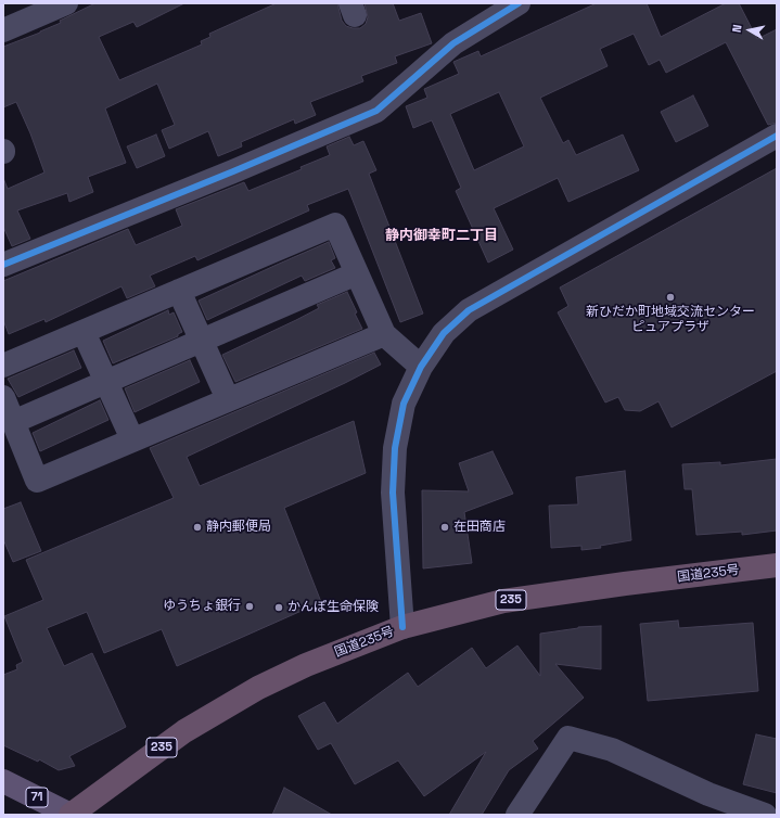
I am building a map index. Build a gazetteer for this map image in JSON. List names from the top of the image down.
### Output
{
  "streets": {
    "highway": ["国道235号", "235"],
    "main road": ["71"]
  },
  "crossings": [
    ["国道235号", "71"]
  ],
  "districts": ["静内御幸町二丁目"],
  "places": [
    "新ひだか町地域交流センター ピュアプラザ",
    "静内郵便局",
    "在田商店",
    "ゆうちょ銀行",
    "かんぽ生命保険"
  ],
  "north": "left"
}
